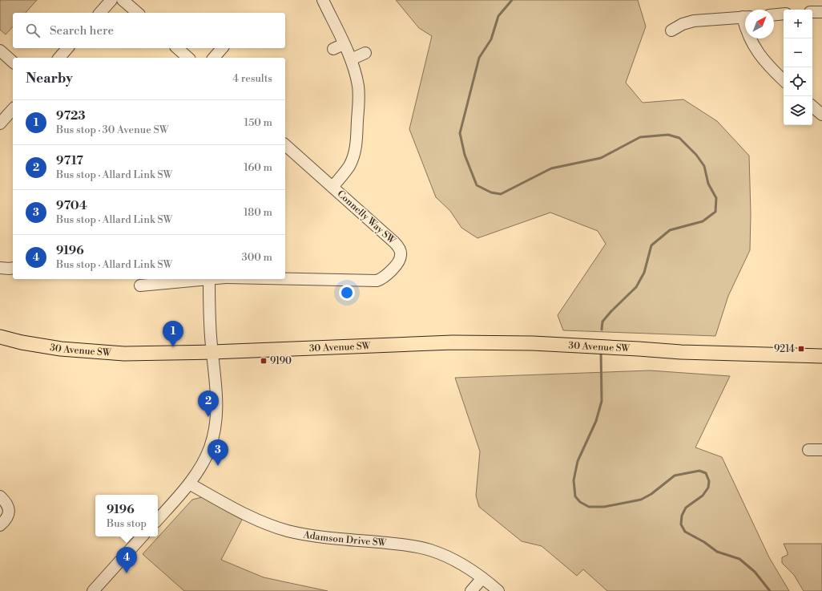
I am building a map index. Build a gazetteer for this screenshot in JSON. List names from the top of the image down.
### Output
{
  "streets": {
    "main road": ["30 Avenue SW"],
    "street": ["Connelly Way SW", "Adamson Drive SW"]
  },
  "places": {
    "transit": ["9214", "9190"]
  },
  "north": "top right",
  "page": {
    "map_buttons": ["+", "−"],
    "search": "Search here",
    "heading": ["Nearby", "4 results"],
    "list": [
      {
        "mark": "1",
        "name": "9723",
        "note": "Bus stop · 30 Avenue SW",
        "value": "150 m"
      },
      {
        "mark": "2",
        "name": "9717",
        "note": "Bus stop · Allard Link SW",
        "value": "160 m"
      },
      {
        "mark": "3",
        "name": "9704",
        "note": "Bus stop · Allard Link SW",
        "value": "180 m"
      },
      {
        "mark": "4",
        "name": "9196",
        "note": "Bus stop · Allard Link SW",
        "value": "300 m"
      }
    ],
    "pins": [
      "1",
      "2",
      "3",
      "4"
    ],
    "popup": ["9196", "Bus stop"]
  }
}
